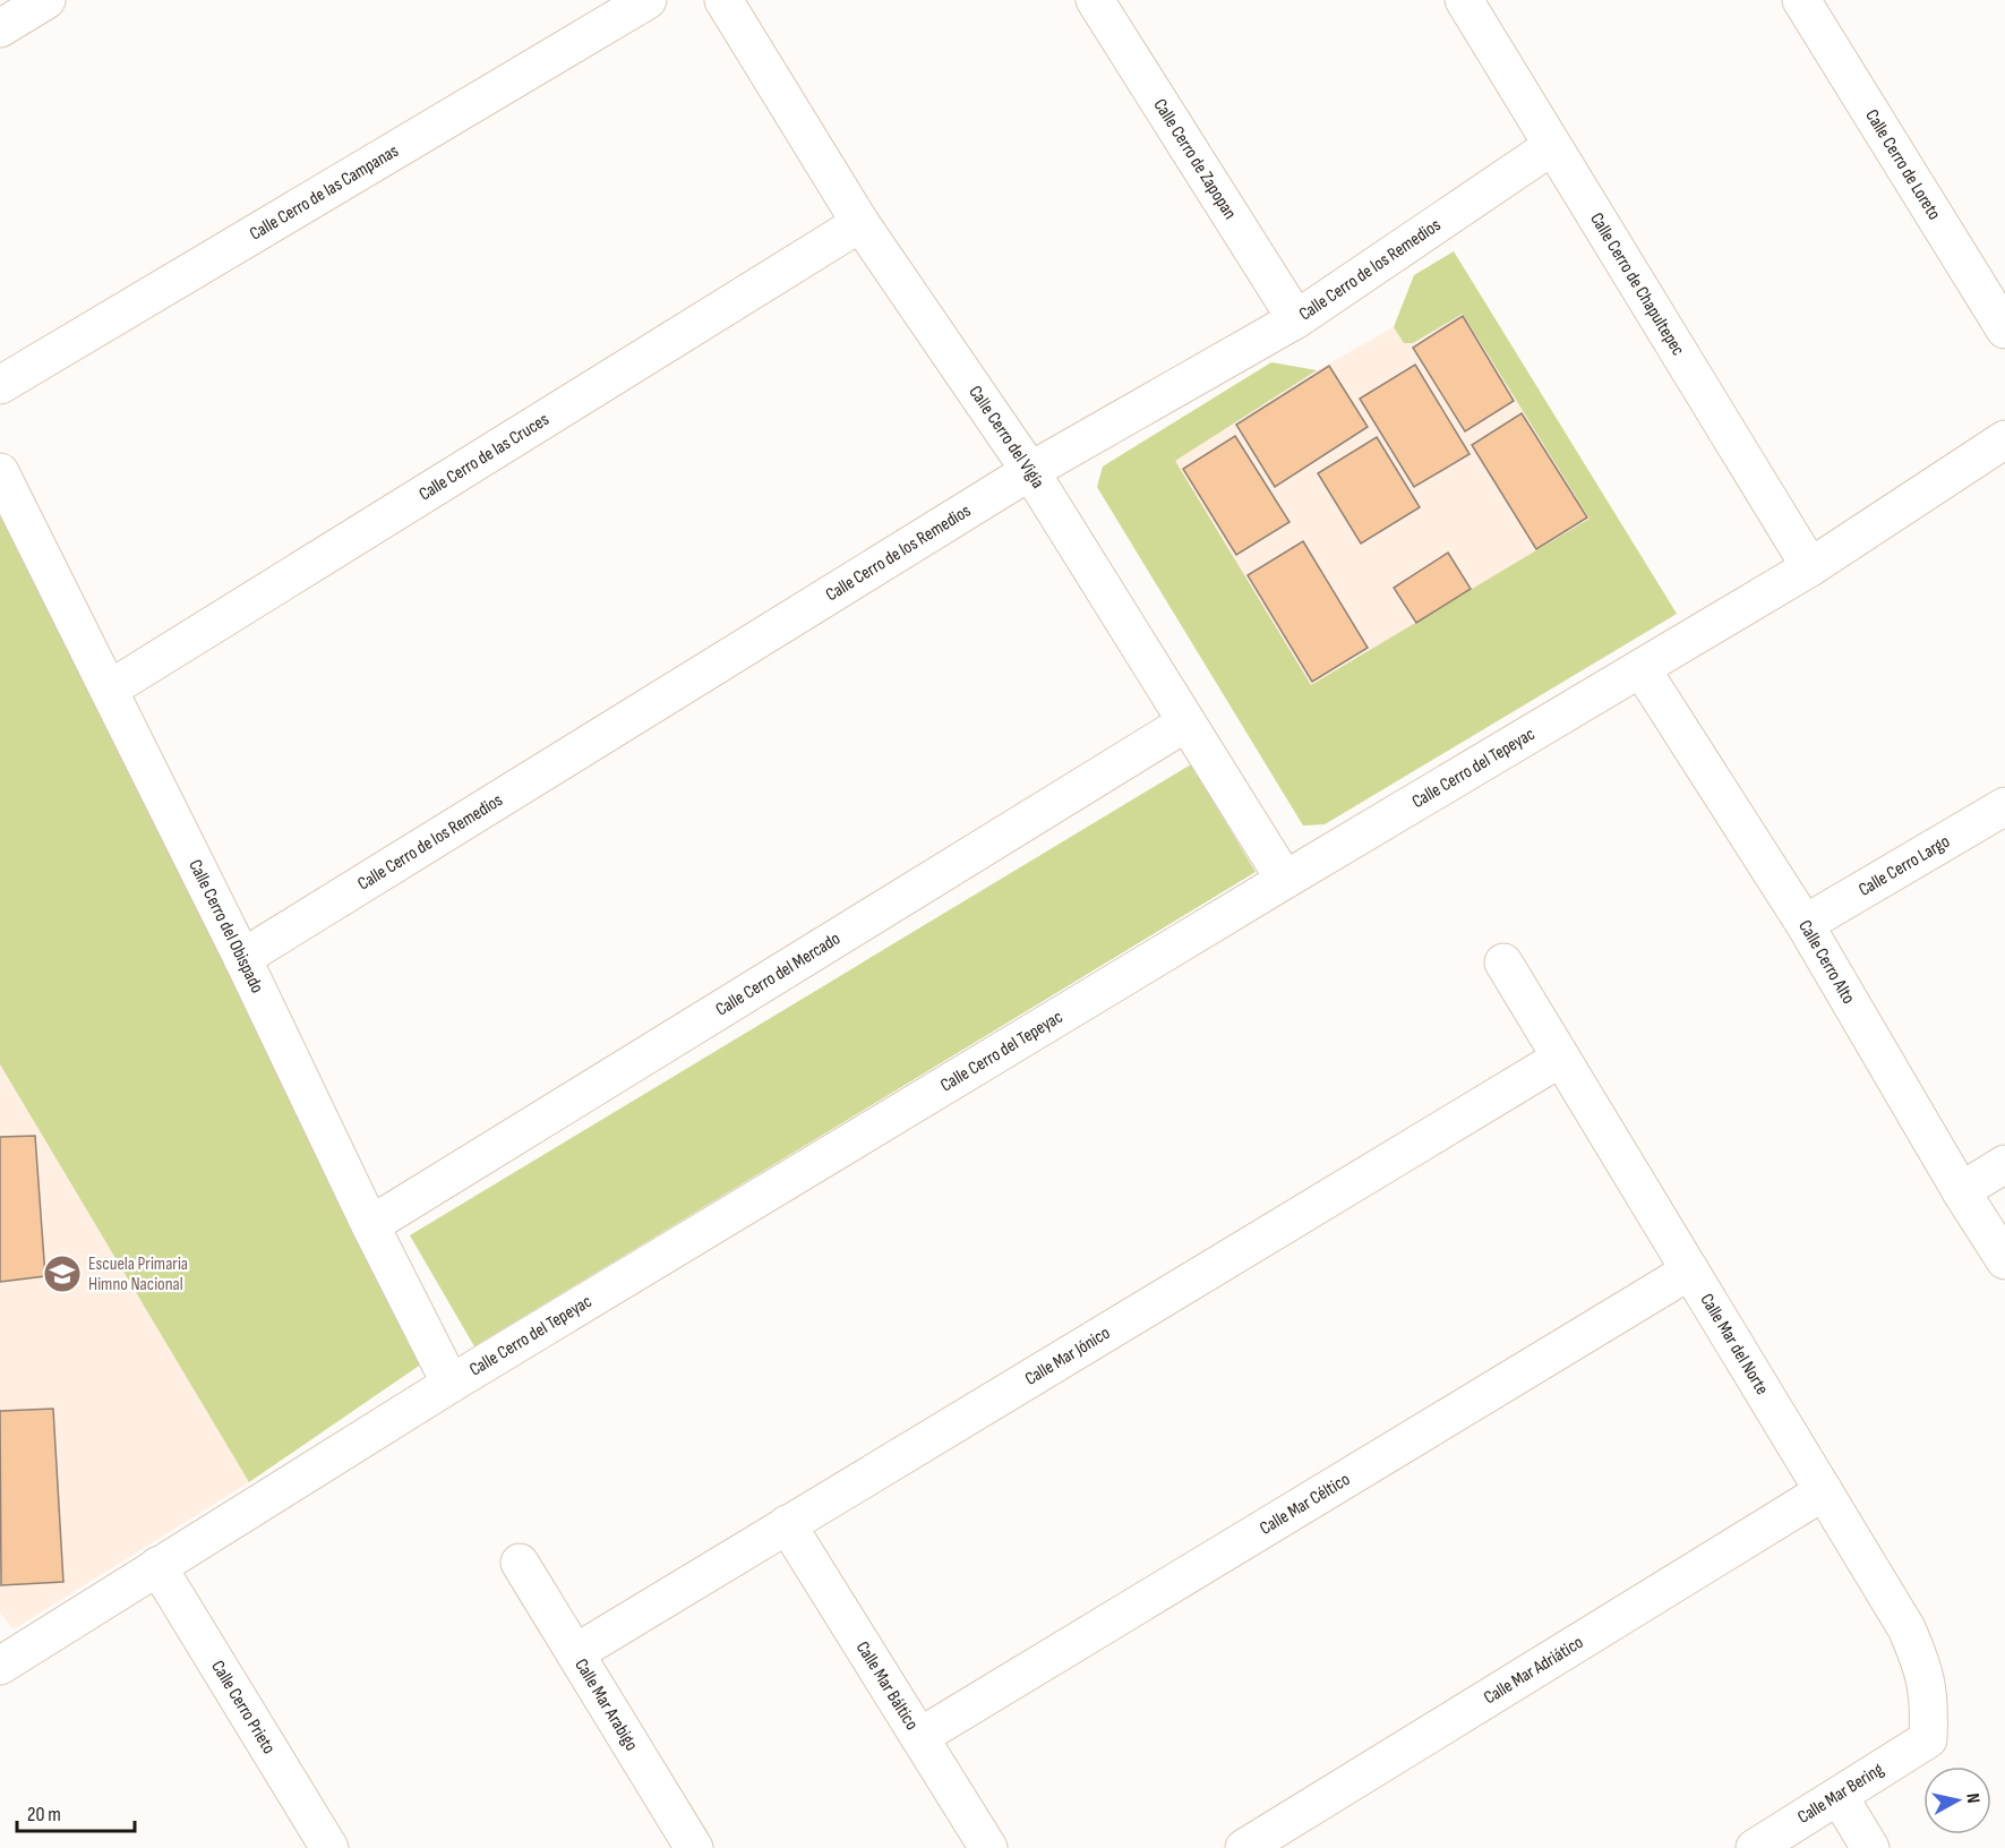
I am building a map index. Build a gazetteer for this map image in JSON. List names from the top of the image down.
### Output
{
  "streets": {
    "street": [
      "Calle Cerro de Zapopan",
      "Calle Cerro de Loreto",
      "Calle Cerro de las Campanas",
      "Calle Cerro de los Remedios",
      "Calle Cerro de Chapultepec",
      "Calle Cerro del Vigía",
      "Calle Cerro de las Cruces",
      "Calle Cerro del Tepeyac",
      "Calle Cerro Largo",
      "Calle Cerro del Obispado",
      "Calle Cerro Alto",
      "Calle Cerro del Mercado",
      "Calle Mar del Norte",
      "Calle Mar Jónico",
      "Calle Mar Céltico",
      "Calle Mar Adriático",
      "Calle Mar Báltico",
      "Calle Mar Arabigo",
      "Calle Cerro Prieto",
      "Calle Mar Bering"
    ]
  },
  "crossings": [
    ["Calle Cerro de Zapopan", "Calle Cerro de los Remedios"],
    ["Calle Cerro de los Remedios", "Calle Cerro de Chapultepec"],
    ["Calle Cerro de los Remedios", "Calle Cerro del Vigía"],
    ["Calle Cerro de los Remedios", "Calle Cerro del Obispado"],
    ["Calle Cerro de Chapultepec", "Calle Cerro del Tepeyac"],
    ["Calle Cerro del Vigía", "Calle Cerro de las Cruces"],
    ["Calle Cerro del Vigía", "Calle Cerro del Tepeyac"],
    ["Calle Cerro del Vigía", "Calle Cerro del Mercado"],
    ["Calle Cerro de las Cruces", "Calle Cerro del Obispado"],
    ["Calle Cerro del Tepeyac", "Calle Cerro del Obispado"],
    ["Calle Cerro del Tepeyac", "Calle Cerro Alto"],
    ["Calle Cerro del Tepeyac", "Calle Cerro Prieto"],
    ["Calle Cerro Largo", "Calle Cerro Alto"],
    ["Calle Cerro del Obispado", "Calle Cerro del Mercado"],
    ["Calle Mar del Norte", "Calle Mar Jónico"],
    ["Calle Mar del Norte", "Calle Mar Céltico"],
    ["Calle Mar del Norte", "Calle Mar Adriático"],
    ["Calle Mar del Norte", "Calle Mar Bering"],
    ["Calle Mar Jónico", "Calle Mar Báltico"],
    ["Calle Mar Jónico", "Calle Mar Arabigo"],
    ["Calle Mar Céltico", "Calle Mar Báltico"]
  ],
  "places": {
    "school or university": ["Escuela Primaria Himno Nacional"]
  },
  "scale_bar": "20 m",
  "north": "right"
}
